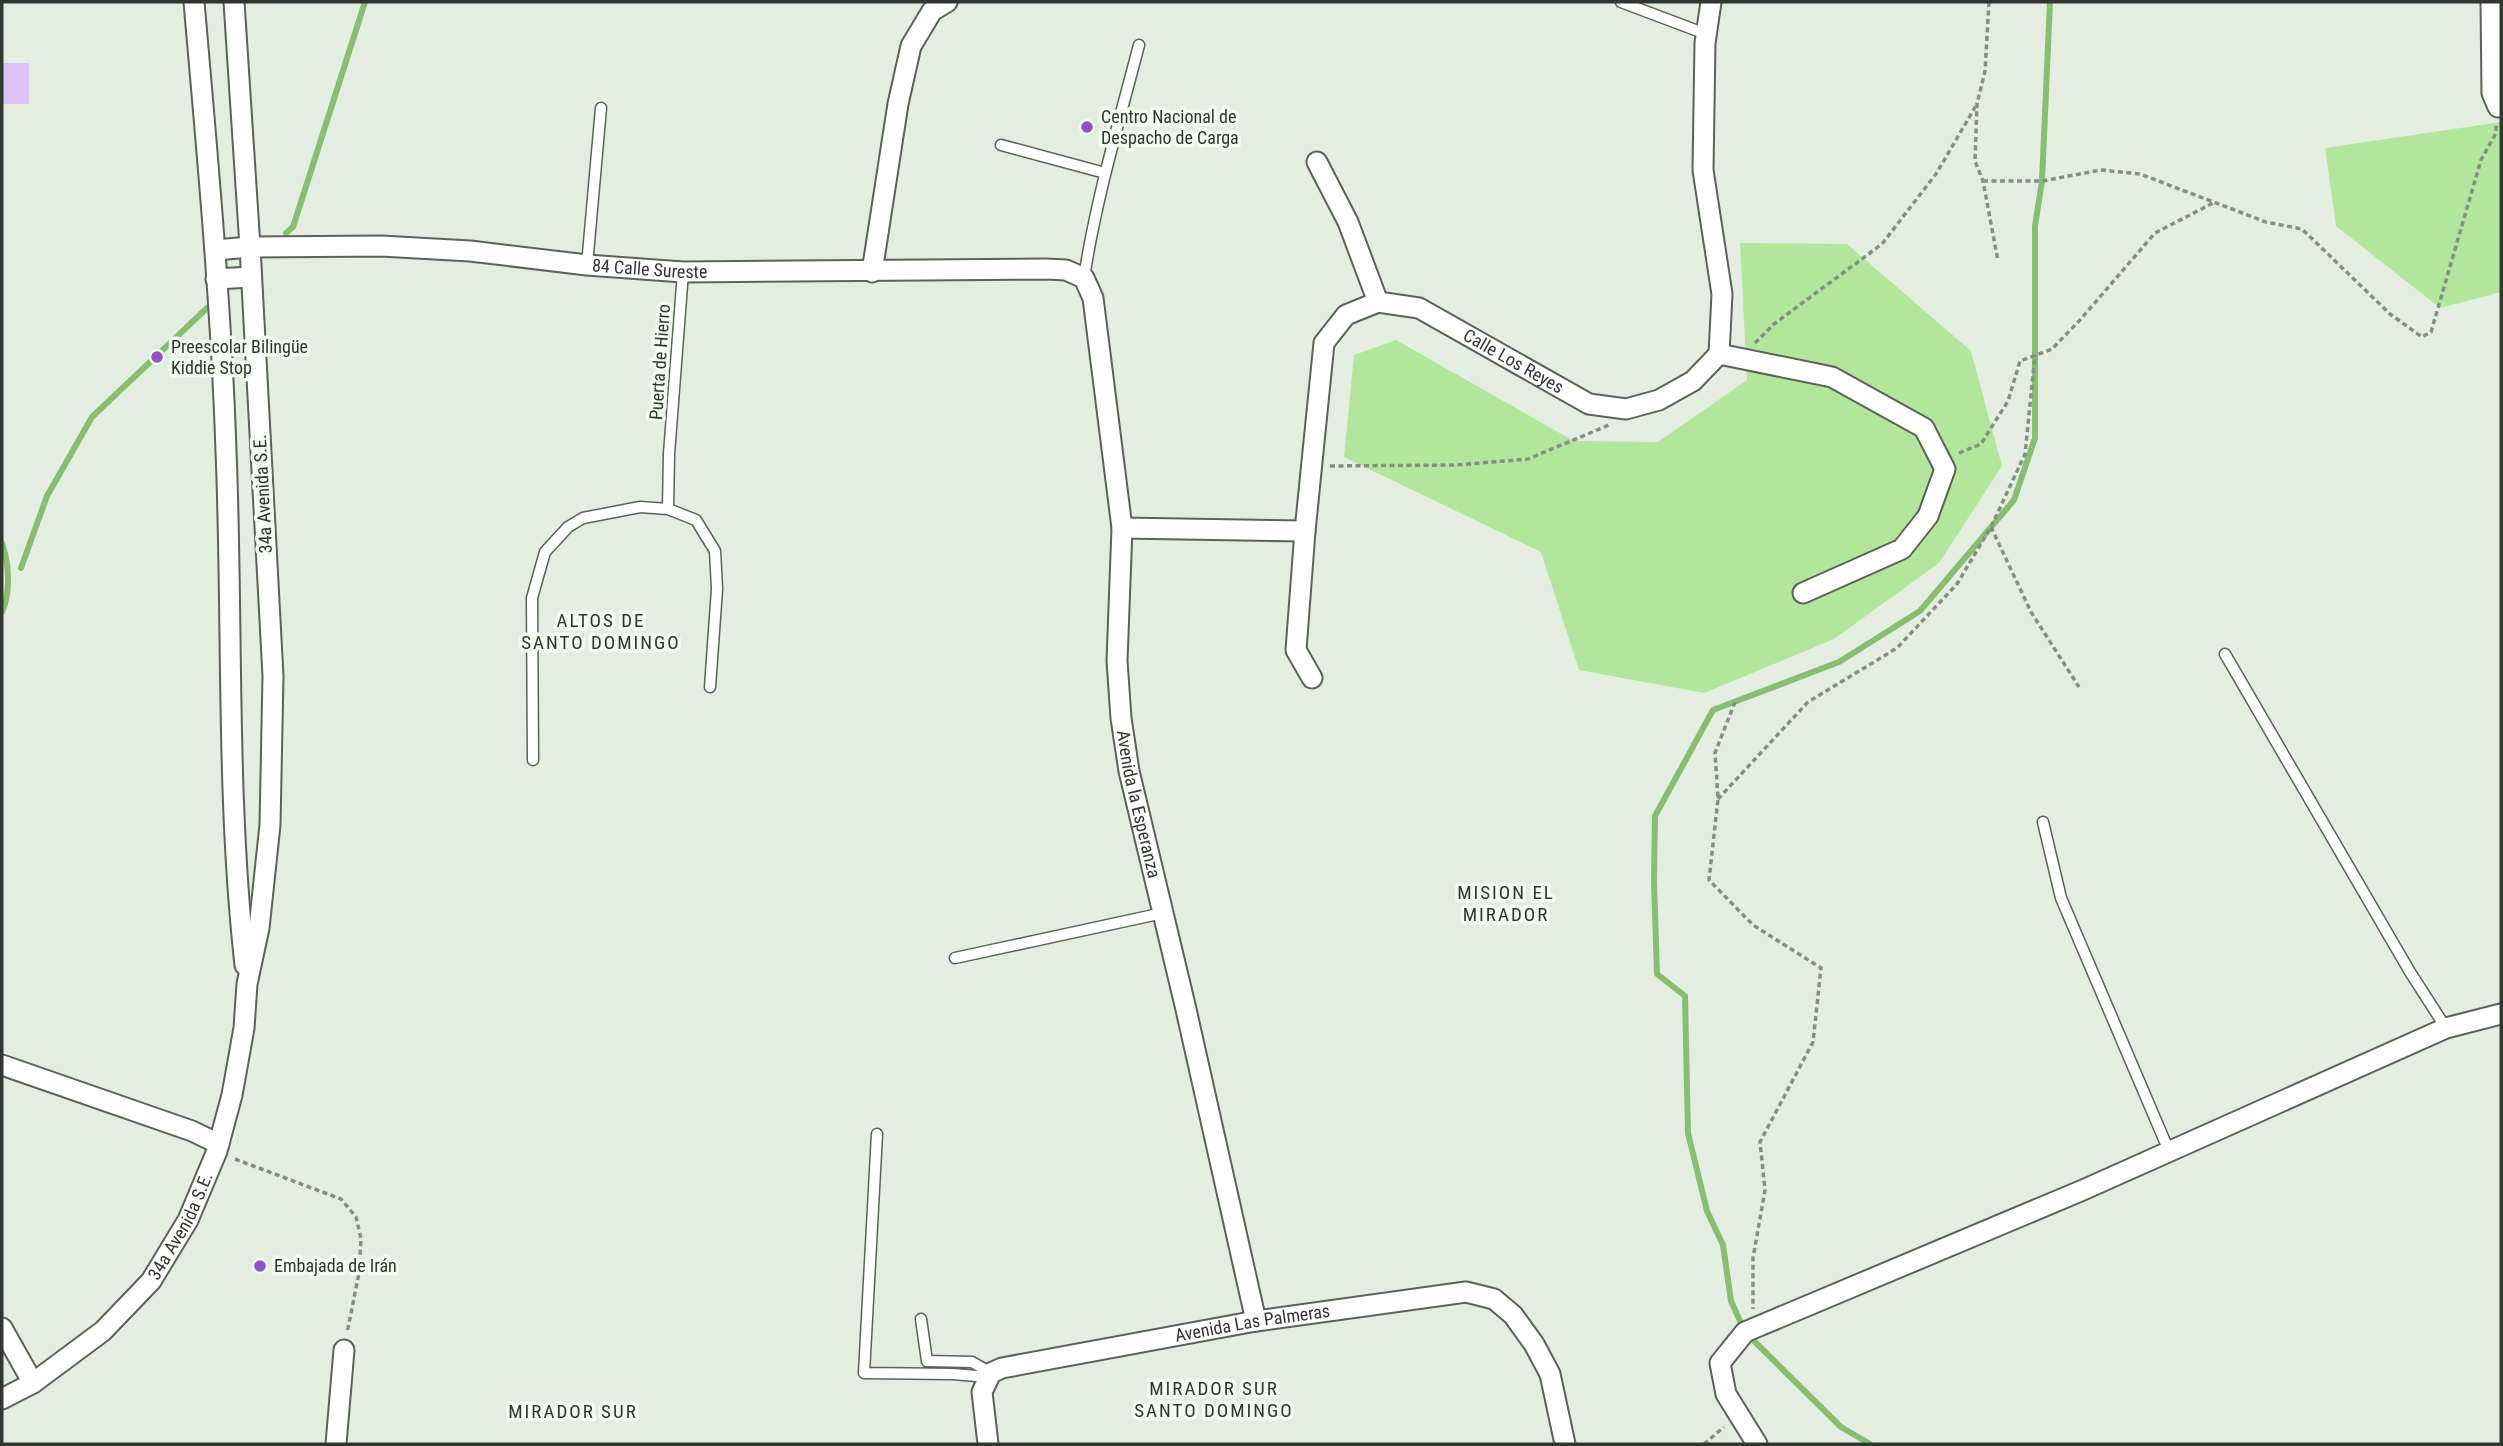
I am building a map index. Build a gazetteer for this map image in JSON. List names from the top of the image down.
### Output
{
  "streets": {
    "street": [
      "84 Calle Sureste",
      "Calle Los Reyes",
      "34a Avenida S.E.",
      "Avenida la Esperanza",
      "Avenida Las Palmeras"
    ],
    "lane": ["Puerta de Hierro"]
  },
  "crossings": [
    ["84 Calle Sureste", "Puerta de Hierro"],
    ["84 Calle Sureste", "34a Avenida S.E."],
    ["84 Calle Sureste", "Avenida la Esperanza"],
    ["Avenida la Esperanza", "Avenida Las Palmeras"]
  ],
  "districts": [
    "ALTOS DE SANTO DOMINGO",
    "MISION EL MIRADOR",
    "MIRADOR SUR SANTO DOMINGO",
    "MIRADOR SUR"
  ],
  "places": ["Centro Nacional de Despacho de Carga", "Preescolar Bilingüe Kiddie Stop", "Embajada de Irán"]
}
